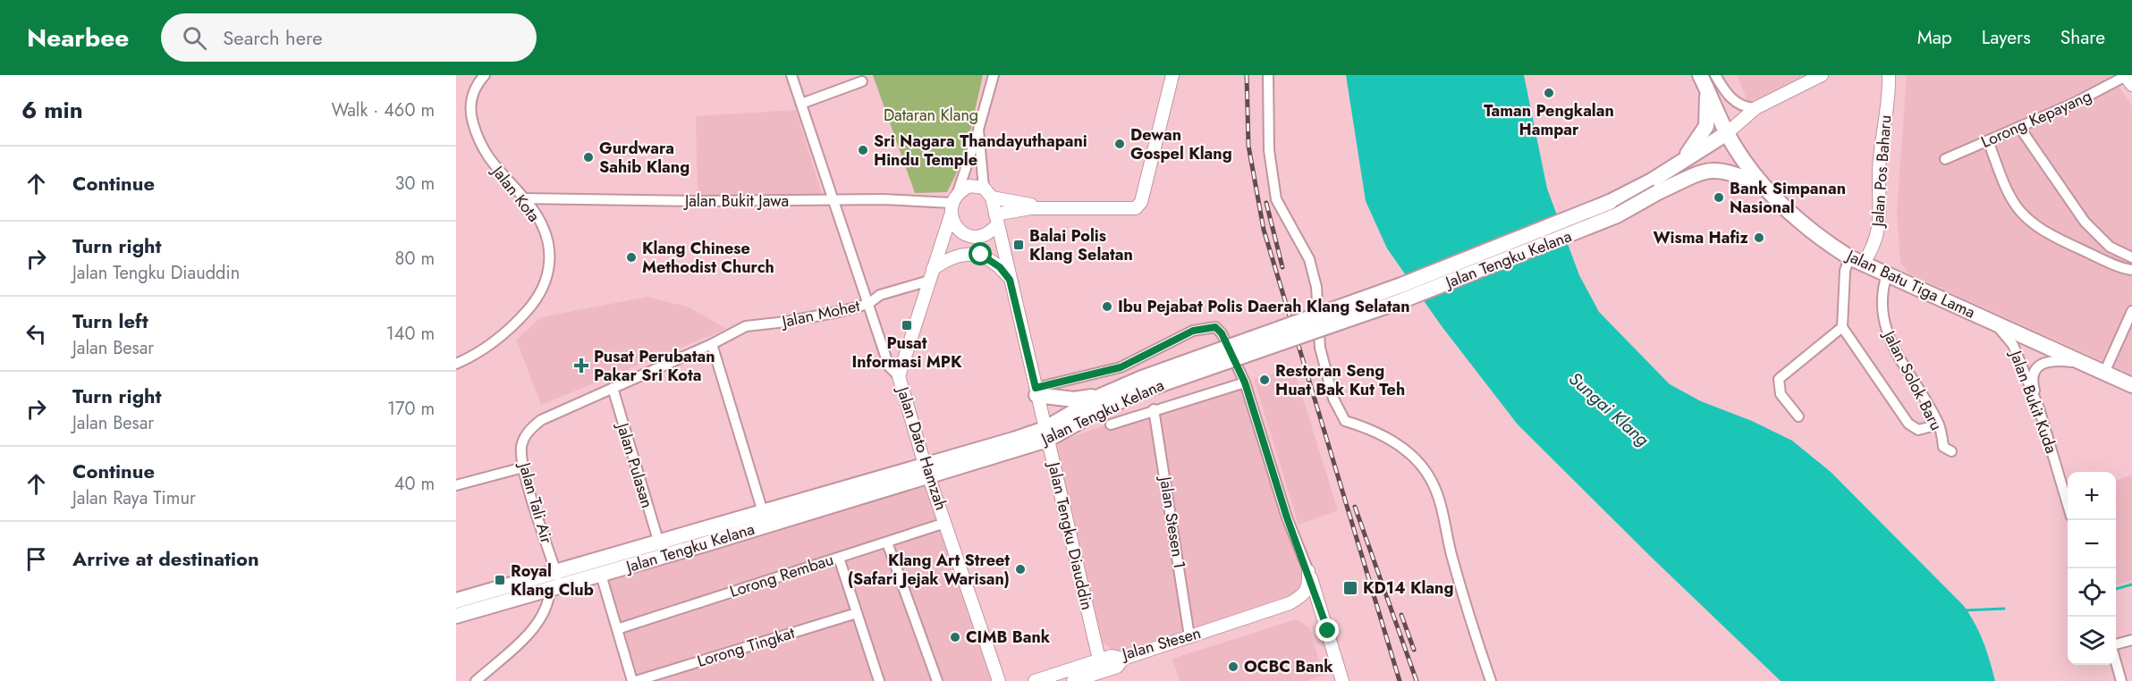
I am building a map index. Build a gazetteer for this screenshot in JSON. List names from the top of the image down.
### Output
{
  "streets": {
    "highway": ["Jalan Tengku Kelana", "Jalan Batu Tiga Lama"],
    "main road": [
      "Jalan Pos Baharu",
      "Jalan Bukit Jawa",
      "Jalan Dato Hamzah",
      "Jalan Tengku Diauddin",
      "Jalan Stesen"
    ],
    "street": [
      "Lorong Kepayang",
      "Jalan Kota",
      "Jalan Mohet",
      "Jalan Solok Baru",
      "Jalan Bukit Kuda",
      "Jalan Pulasan",
      "Jalan Tali Air",
      "Jalan Stesen 1",
      "Lorong Rembau",
      "Lorong Tingkat"
    ]
  },
  "crossings": [
    ["Jalan Pos Baharu", "Jalan Batu Tiga Lama"],
    ["Jalan Kota", "Jalan Bukit Jawa"],
    ["Jalan Bukit Jawa", "Jalan Dato Hamzah"],
    ["Jalan Bukit Jawa", "Jalan Tengku Diauddin"],
    ["Jalan Tengku Kelana", "Jalan Batu Tiga Lama"],
    ["Jalan Tengku Kelana", "Jalan Dato Hamzah"],
    ["Jalan Tengku Kelana", "Jalan Pulasan"],
    ["Jalan Tengku Kelana", "Jalan Tali Air"],
    ["Jalan Tengku Kelana", "Jalan Tengku Diauddin"],
    ["Jalan Tengku Kelana", "Lorong Tingkat"],
    ["Jalan Batu Tiga Lama", "Jalan Solok Baru"],
    ["Jalan Batu Tiga Lama", "Jalan Bukit Kuda"],
    ["Jalan Mohet", "Jalan Dato Hamzah"],
    ["Jalan Mohet", "Jalan Tali Air"],
    ["Jalan Dato Hamzah", "Jalan Tengku Diauddin"],
    ["Jalan Dato Hamzah", "Lorong Rembau"],
    ["Jalan Pulasan", "Jalan Tali Air"],
    ["Jalan Stesen 1", "Jalan Stesen"],
    ["Jalan Tengku Diauddin", "Jalan Stesen"],
    ["Lorong Rembau", "Lorong Tingkat"]
  ],
  "water": ["Sungai Klang"],
  "parks": ["Dataran Klang"],
  "places": {
    "other": [
      "Taman Pengkalan Hampar",
      "Dewan Gospel Klang",
      "Sri Nagara Thandayuthapani Hindu Temple",
      "Gurdwara Sahib Klang",
      "Bank Simpanan Nasional",
      "Wisma Hafiz",
      "Klang Chinese Methodist Church",
      "Ibu Pejabat Polis Daerah Klang Selatan",
      "Restoran Seng Huat Bak Kut Teh",
      "Klang Art Street (Safari Jejak Warisan)",
      "CIMB Bank",
      "OCBC Bank"
    ],
    "transit": [
      "Balai Polis Klang Selatan",
      "Pusat Informasi MPK",
      "Royal Klang Club",
      "KD14 Klang"
    ],
    "health": ["Pusat Perubatan Pakar Sri Kota"]
  },
  "page": {
    "header": "Nearbee",
    "search": "Search here",
    "nav": ["Map", "Layers", "Share"],
    "heading": ["6 min", "Walk · 460 m"],
    "list": [
      ["Continue", "30 m"],
      ["Turn right", "Jalan Tengku Diauddin", "80 m"],
      ["Turn left", "Jalan Besar", "140 m"],
      ["Turn right", "Jalan Besar", "170 m"],
      ["Continue", "Jalan Raya Timur", "40 m"],
      "Arrive at destination"
    ],
    "map_buttons": ["+", "−"]
  }
}
